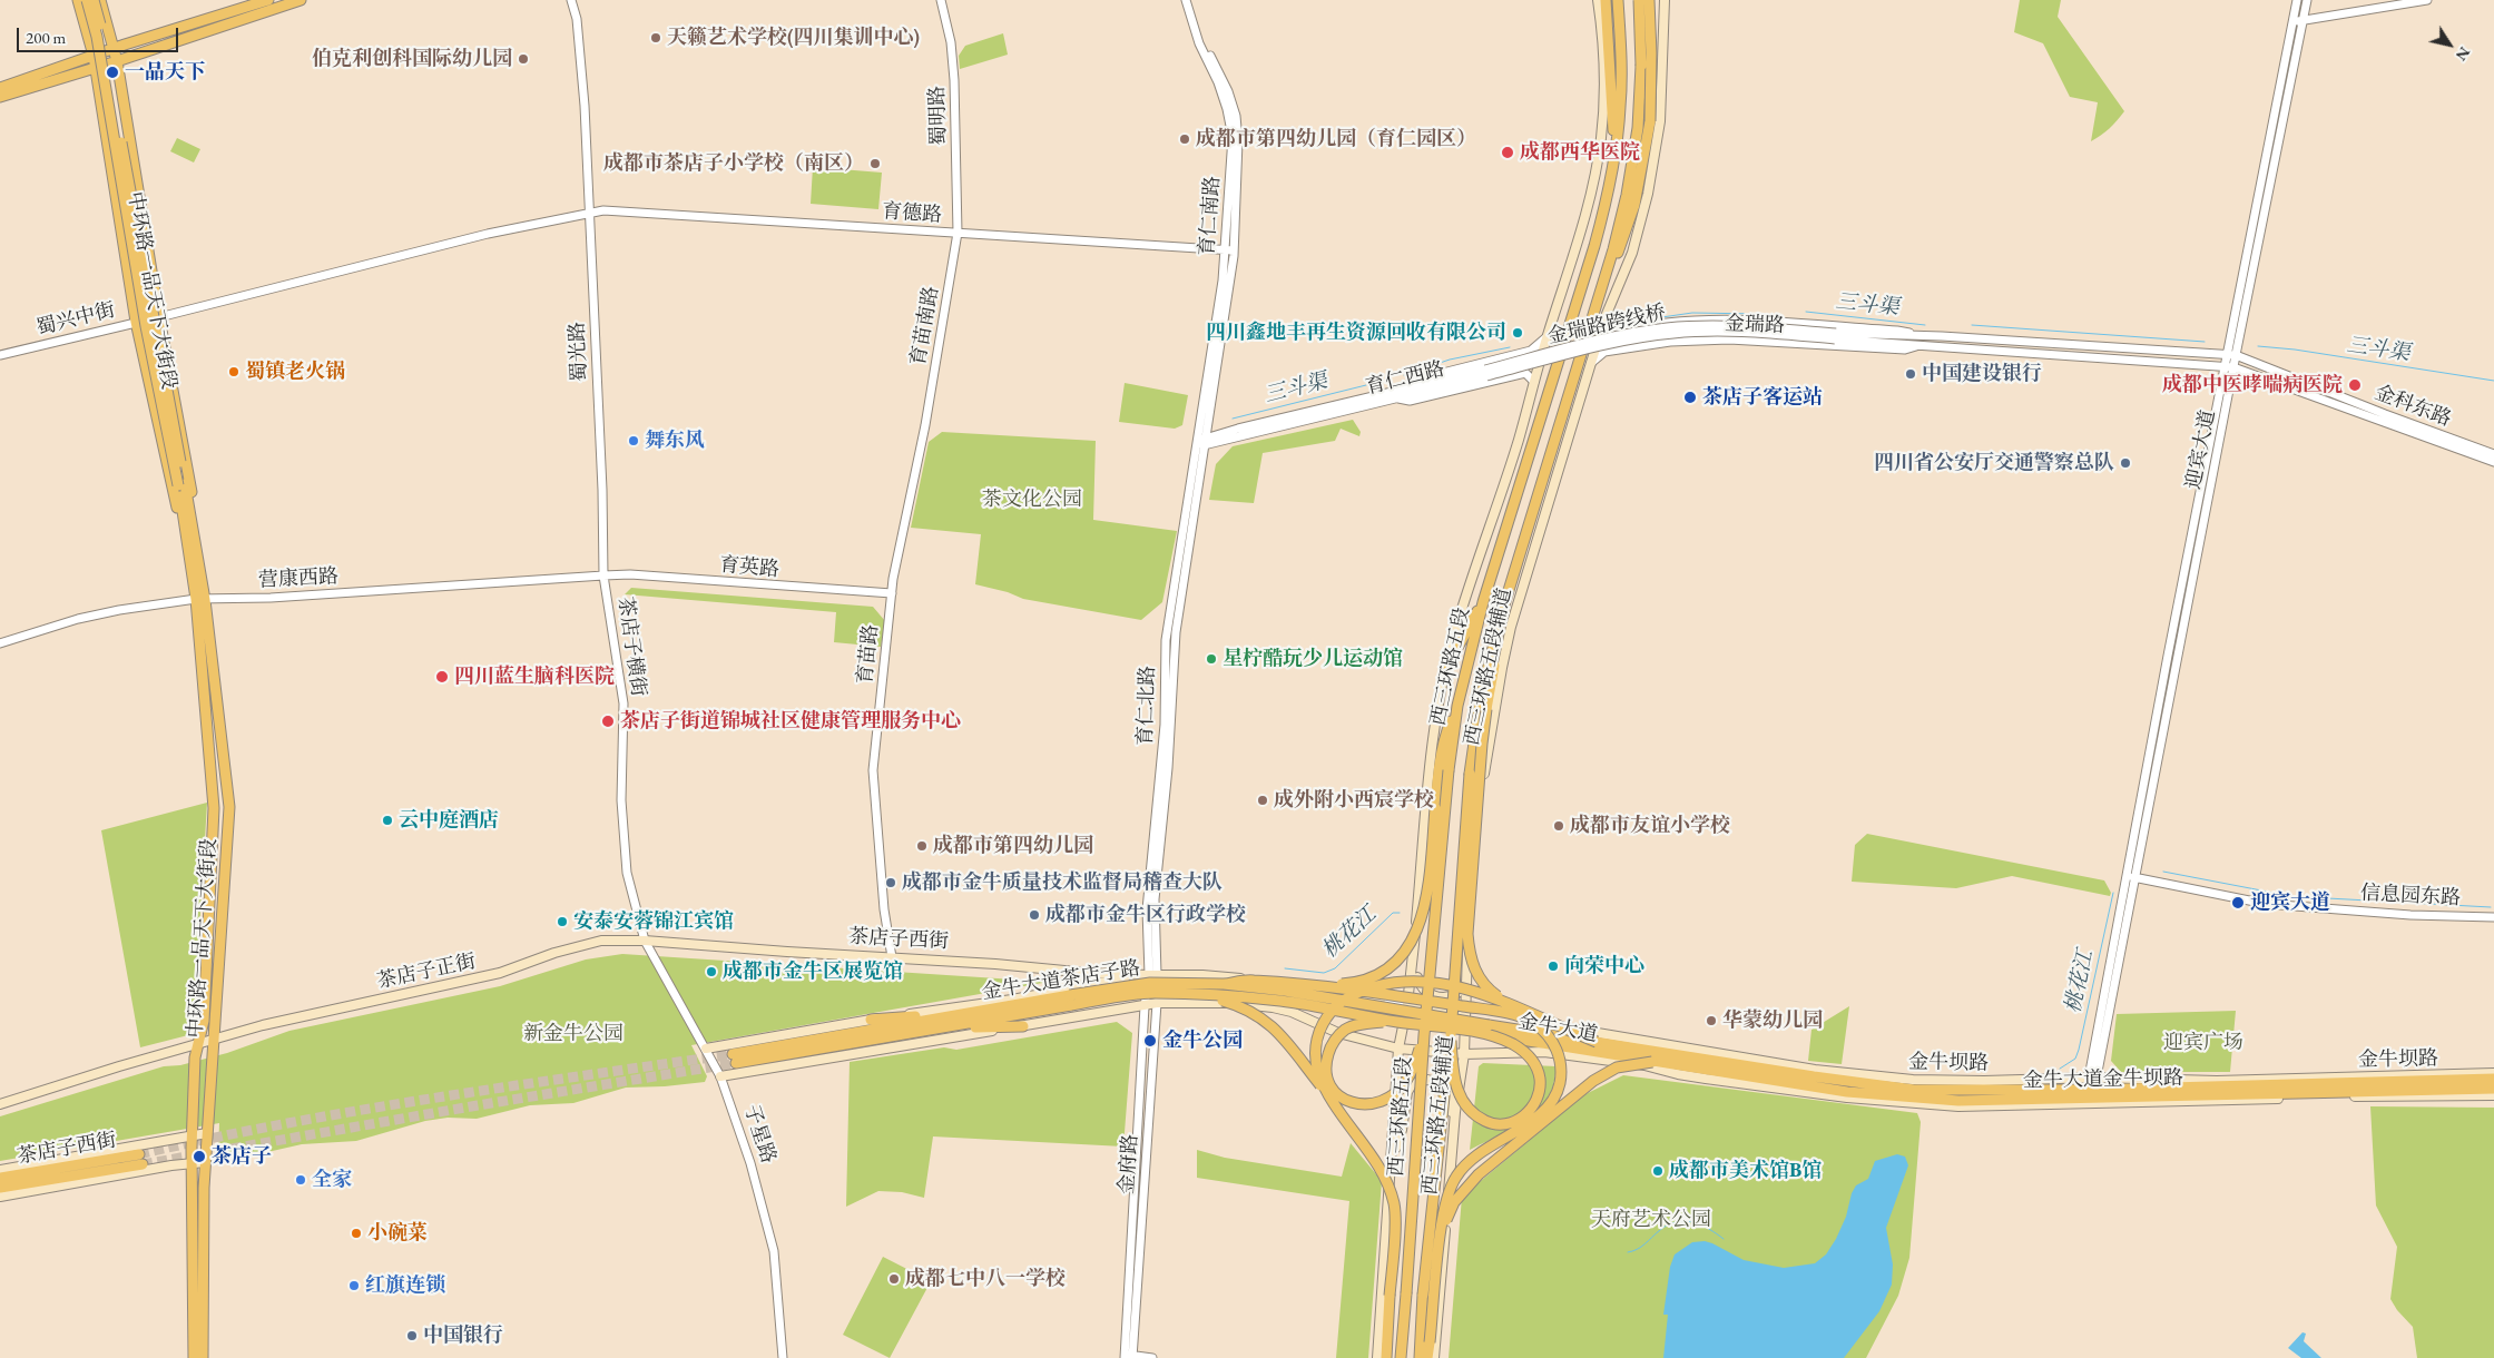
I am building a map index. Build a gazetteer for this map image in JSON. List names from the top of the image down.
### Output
{
  "streets": {
    "main road": [
      "中环路一品天下大街段",
      "西三环路五段",
      "西三环路五段辅道",
      "茶店子西街",
      "茶店子正街",
      "金牛大道茶店子路",
      "金牛大道",
      "金牛坝路",
      "金牛大道金牛坝路",
      "金府路"
    ],
    "street": [
      "蜀明路",
      "育德路",
      "育仁南路",
      "蜀兴中街",
      "金瑞路跨线桥",
      "金瑞路",
      "育苗南路",
      "蜀光路",
      "育仁西路",
      "金科东路",
      "迎宾大道",
      "育英路",
      "营康西路",
      "茶店子横街",
      "育苗路",
      "信息园东路",
      "子星路"
    ]
  },
  "crossings": [
    ["蜀明路", "育德路"],
    ["蜀明路", "育苗南路"],
    ["育德路", "育仁南路"],
    ["育德路", "中环路一品天下大街段"],
    ["育德路", "蜀兴中街"],
    ["育德路", "育苗南路"],
    ["育德路", "蜀光路"],
    ["育仁南路", "育仁西路"],
    ["育仁南路", "茶店子西街"],
    ["育仁南路", "金府路"],
    ["中环路一品天下大街段", "蜀兴中街"],
    ["中环路一品天下大街段", "营康西路"],
    ["中环路一品天下大街段", "茶店子正街"],
    ["金瑞路跨线桥", "金瑞路"],
    ["金瑞路跨线桥", "育仁西路"],
    ["金瑞路", "金科东路"],
    ["金瑞路", "迎宾大道"],
    ["金瑞路", "西三环路五段辅道"],
    ["育苗南路", "育苗路"],
    ["蜀光路", "茶店子横街"],
    ["金科东路", "迎宾大道"],
    ["迎宾大道", "信息园东路"],
    ["迎宾大道", "金牛坝路"],
    ["迎宾大道", "金牛大道金牛坝路"],
    ["育英路", "营康西路"],
    ["育英路", "茶店子横街"],
    ["育英路", "育苗路"],
    ["营康西路", "茶店子横街"],
    ["茶店子横街", "茶店子西街"],
    ["茶店子横街", "茶店子正街"],
    ["茶店子横街", "子星路"],
    ["育苗路", "茶店子西街"],
    ["西三环路五段辅道", "金牛坝路"],
    ["茶店子西街", "茶店子正街"],
    ["茶店子西街", "子星路"],
    ["茶店子西街", "金府路"],
    ["茶店子正街", "子星路"],
    ["金牛大道茶店子路", "金牛大道"],
    ["金牛大道", "金牛大道金牛坝路"],
    ["金牛坝路", "金牛大道金牛坝路"],
    ["金牛坝路", "子星路"],
    ["金牛坝路", "金府路"]
  ],
  "water": ["三斗渠", "桃花江"],
  "parks": [
    "茶文化公园",
    "新金牛公园",
    "迎宾广场",
    "天府艺术公园"
  ],
  "places": [
    "天籁艺术学校(四川集训中心)",
    "伯克利创科国际幼儿园",
    "一品天下",
    "成都市第四幼儿园（育仁园区）",
    "成都西华医院",
    "成都市茶店子小学校（南区）",
    "四川鑫地丰再生资源回收有限公司",
    "蜀镇老火锅",
    "中国建设银行",
    "成都中医哮喘病医院",
    "茶店子客运站",
    "舞东风",
    "四川省公安厅交通警察总队",
    "星柠酷玩少儿运动馆",
    "四川蓝生脑科医院",
    "茶店子街道锦城社区健康管理服务中心",
    "成外附小西宸学校",
    "云中庭酒店",
    "成都市友谊小学校",
    "成都市第四幼儿园",
    "成都市金牛质量技术监督局稽查大队",
    "迎宾大道",
    "成都市金牛区行政学校",
    "安泰安蓉锦江宾馆",
    "向荣中心",
    "成都市金牛区展览馆",
    "华蒙幼儿园",
    "金牛公园",
    "茶店子",
    "成都市美术馆B馆",
    "全家",
    "小碗菜",
    "成都七中八一学校",
    "红旗连锁",
    "中国银行"
  ],
  "scale_bar": "200 m",
  "north": "bottom right"
}
